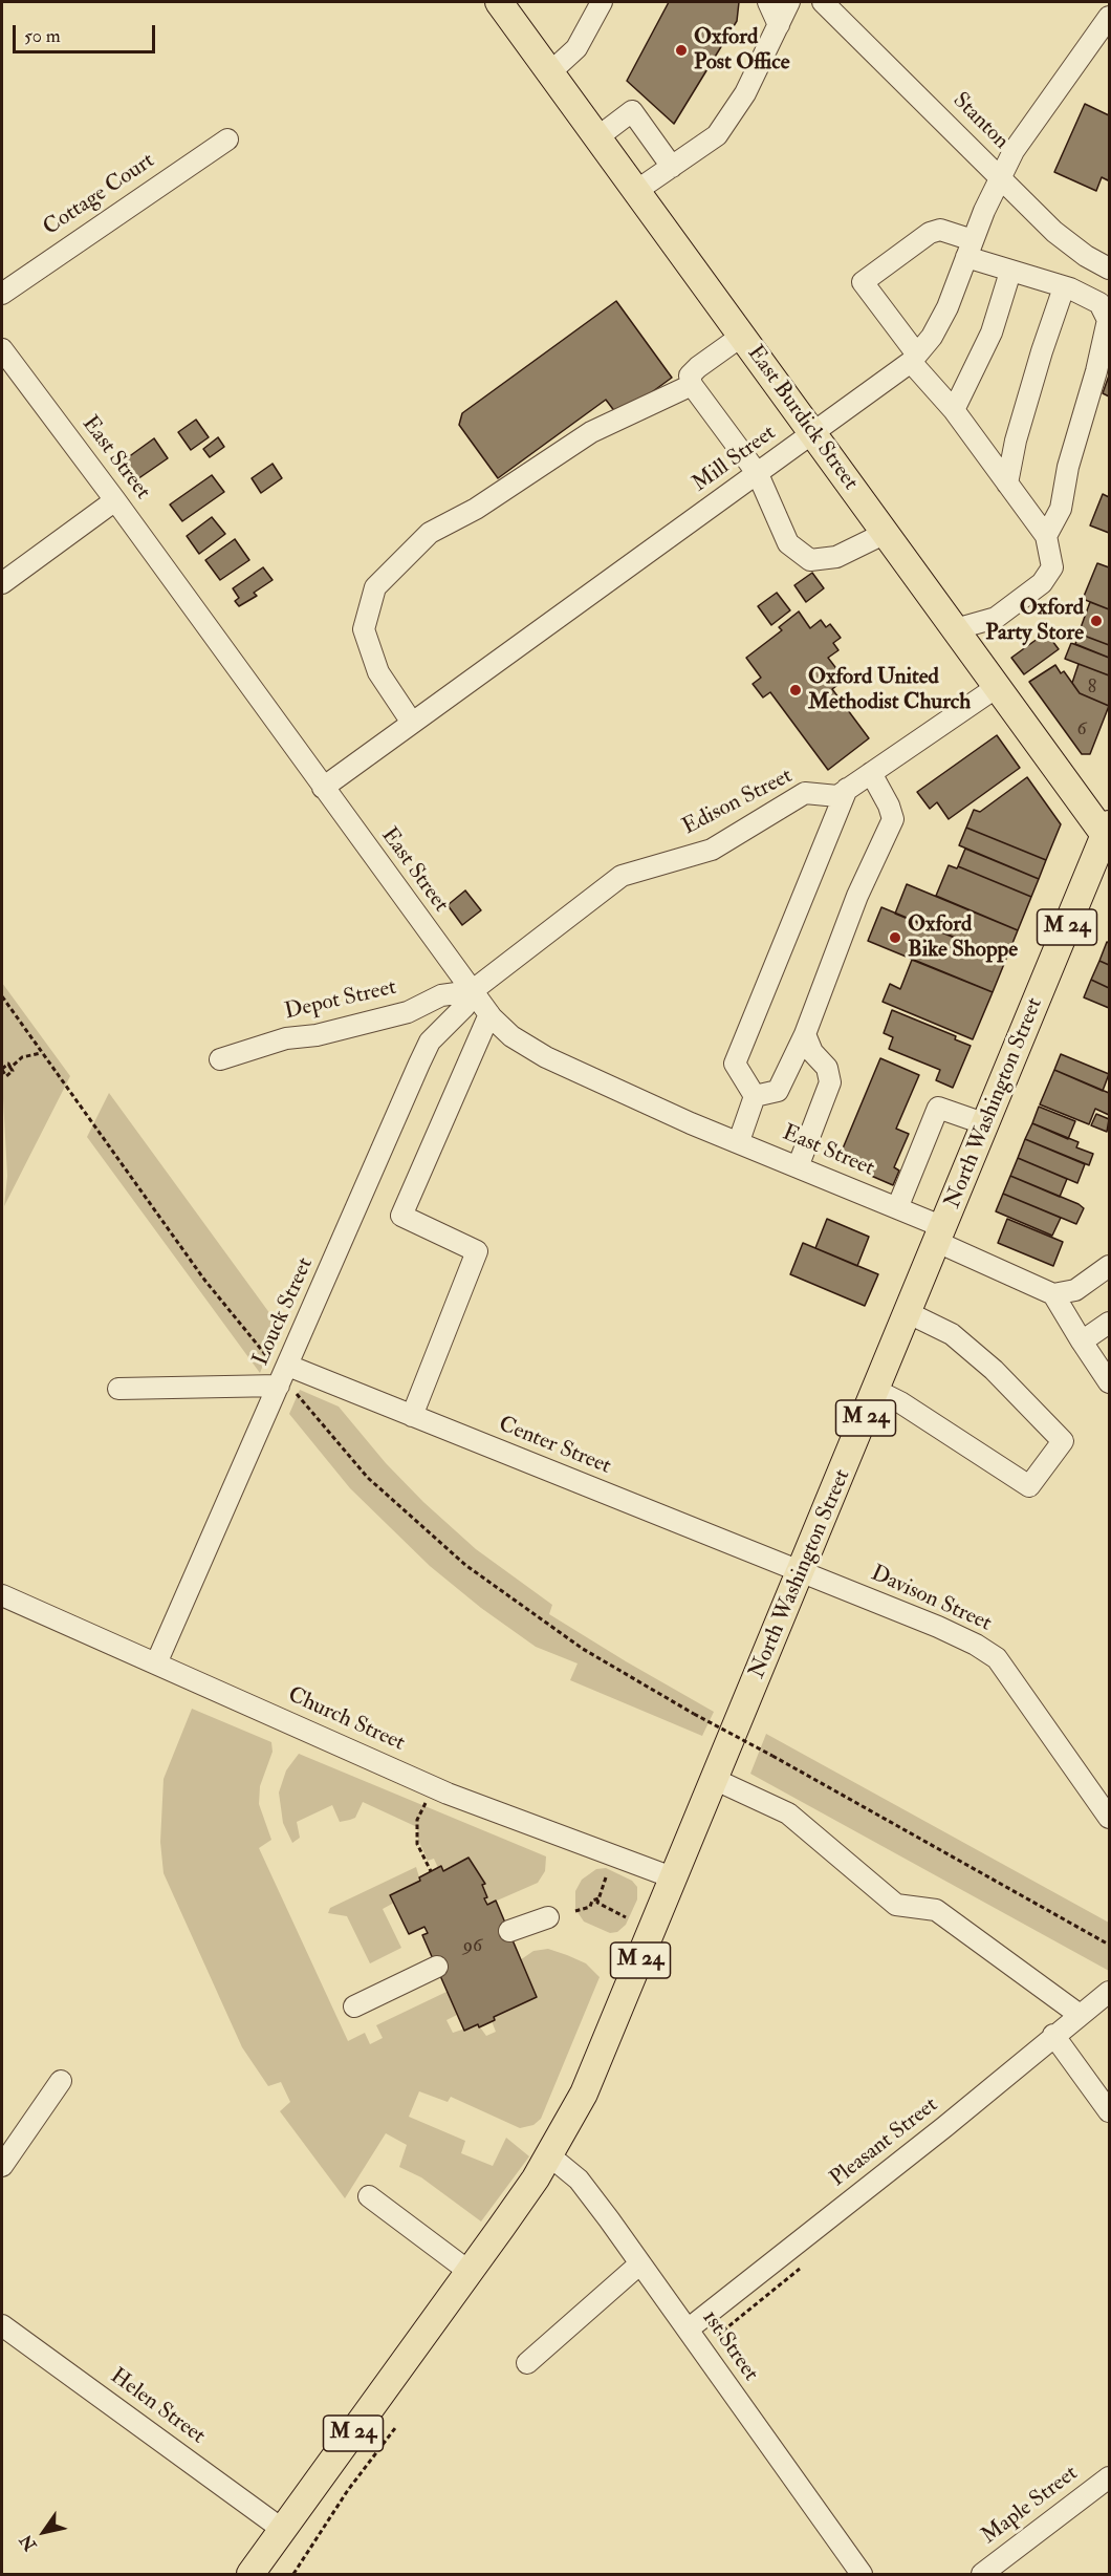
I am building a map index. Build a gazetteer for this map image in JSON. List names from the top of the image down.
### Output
{
  "streets": {
    "main road": ["East Burdick Street", "M 24", "North Washington Street"],
    "street": [
      "Stanton",
      "Cottage Court",
      "East Street",
      "Mill Street",
      "Edison Street",
      "Depot Street",
      "Louck Street",
      "Center Street",
      "Davison Street",
      "Church Street",
      "Pleasant Street",
      "1st Street",
      "Helen Street",
      "Maple Street"
    ]
  },
  "crossings": [
    ["Stanton", "Mill Street"],
    ["East Burdick Street", "Mill Street"],
    ["East Burdick Street", "Edison Street"],
    ["East Burdick Street", "North Washington Street"],
    ["East Street", "Mill Street"],
    ["East Street", "Edison Street"],
    ["East Street", "Depot Street"],
    ["East Street", "North Washington Street"],
    ["East Street", "Louck Street"],
    ["Edison Street", "Depot Street"],
    ["Edison Street", "Louck Street"],
    ["M 24", "North Washington Street"],
    ["M 24", "Helen Street"],
    ["Depot Street", "Louck Street"],
    ["North Washington Street", "Center Street"],
    ["North Washington Street", "Davison Street"],
    ["North Washington Street", "Church Street"],
    ["North Washington Street", "1st Street"],
    ["Louck Street", "Center Street"],
    ["Louck Street", "Church Street"],
    ["Center Street", "Davison Street"],
    ["Pleasant Street", "1st Street"]
  ],
  "places": [
    "Oxford Post Office",
    "Oxford Party Store",
    "Oxford United Methodist Church",
    "Oxford Bike Shoppe"
  ],
  "house_numbers": ["8", "6", "96"],
  "scale_bar": "50 m",
  "north": "bottom left"
}
